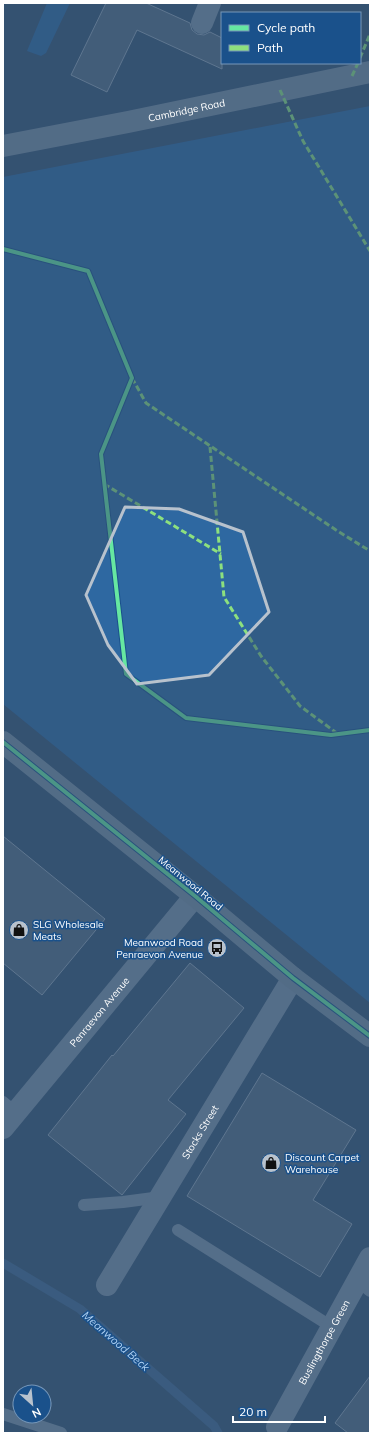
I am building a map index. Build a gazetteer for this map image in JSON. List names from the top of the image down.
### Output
{
  "streets": {
    "street": [
      "Cambridge Road",
      "Meanwood Road",
      "Penraevon Avenue",
      "Stocks Street",
      "Buslingthorpe Green"
    ]
  },
  "crossings": [
    ["Meanwood Road", "Penraevon Avenue"],
    ["Meanwood Road", "Stocks Street"]
  ],
  "water": ["Meanwood Beck"],
  "places": {
    "shop": ["SLG Wholesale Meats", "Discount Carpet Warehouse"],
    "bus stop": ["Meanwood Road Penraevon Avenue"]
  },
  "legend": ["Cycle path", "Path"],
  "scale_bar": "20 m",
  "north": "bottom right"
}
